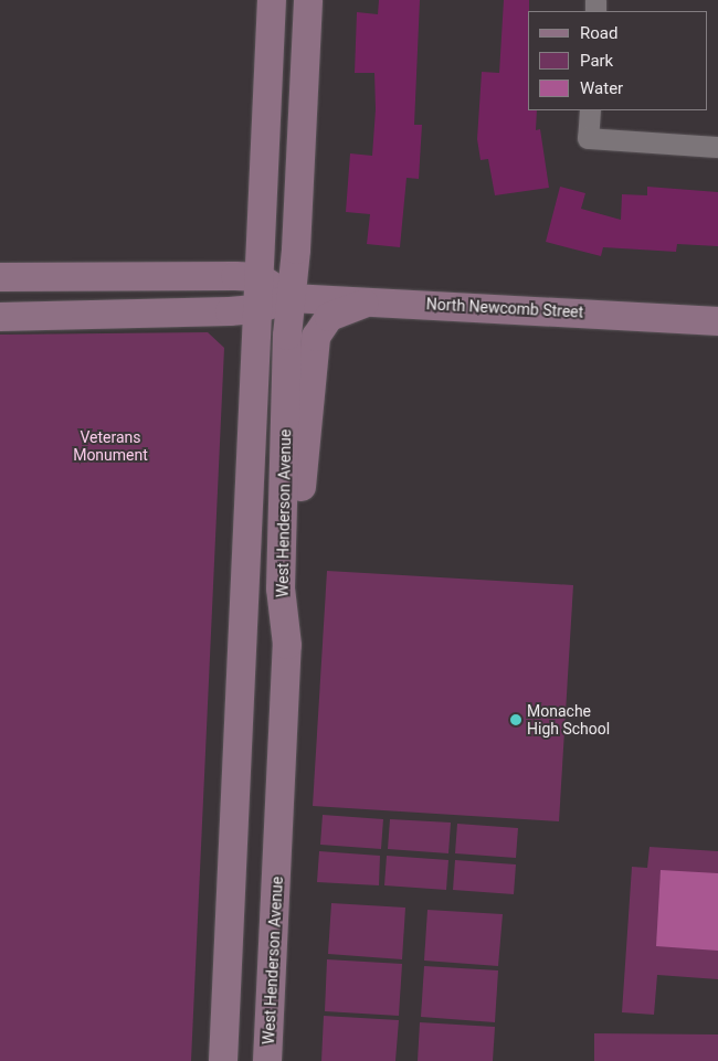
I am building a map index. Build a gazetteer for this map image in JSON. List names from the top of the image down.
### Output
{
  "streets": {
    "main road": ["North Newcomb Street", "West Henderson Avenue"]
  },
  "crossings": [
    ["North Newcomb Street", "West Henderson Avenue"]
  ],
  "parks": ["Veterans Monument"],
  "places": ["Monache High School"],
  "legend": ["Road", "Park", "Water"]
}
